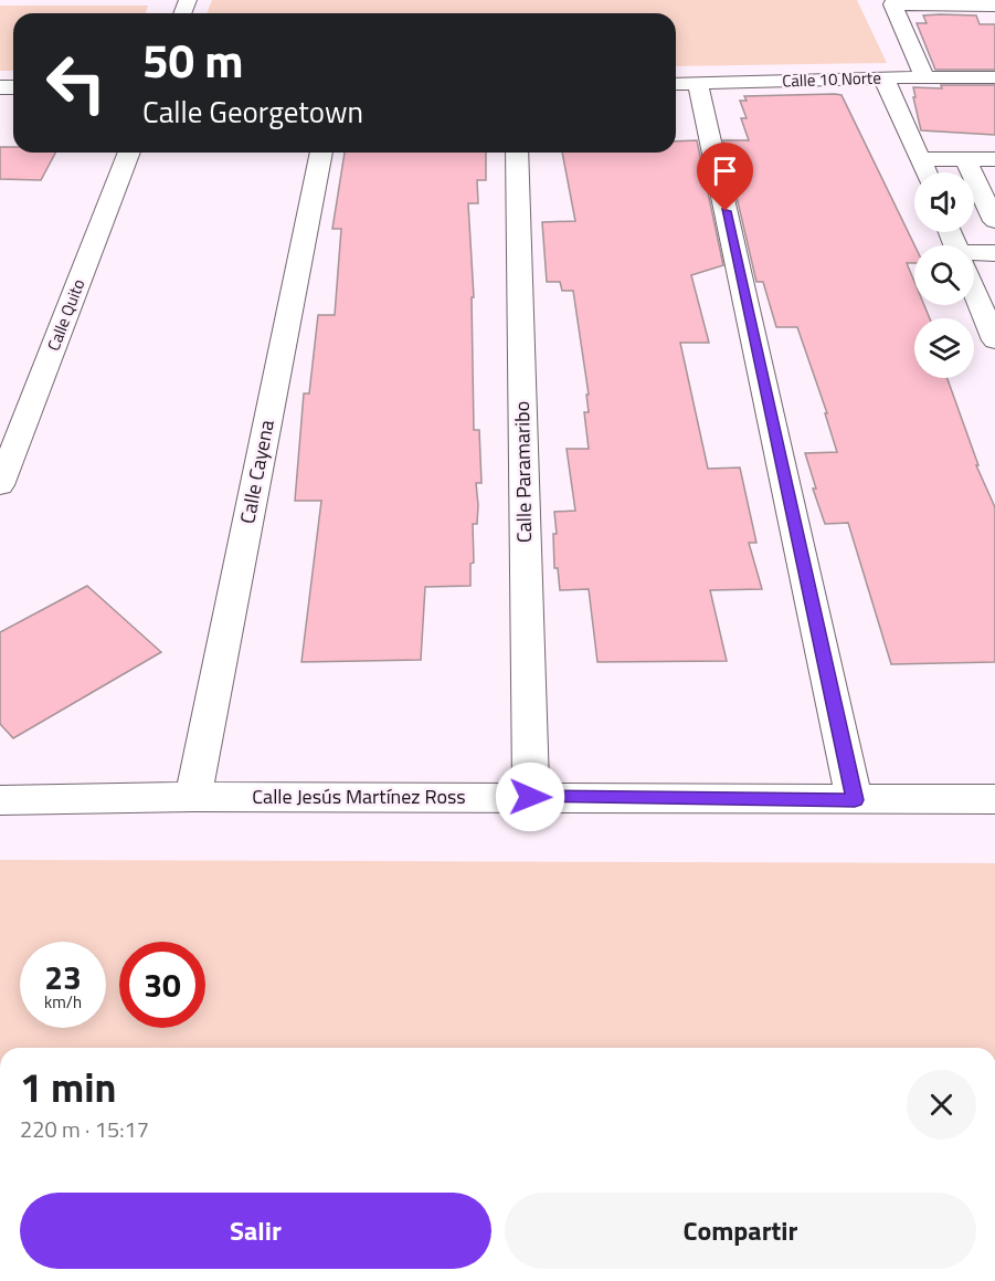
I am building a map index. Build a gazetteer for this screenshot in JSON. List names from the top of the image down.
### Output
{
  "streets": {
    "street": [
      "Calle 10 Norte",
      "Calle Quito",
      "Calle Cayena",
      "Calle Paramaribo",
      "Calle Jesús Martínez Ross"
    ]
  },
  "crossings": [
    ["Calle Cayena", "Calle Jesús Martínez Ross"],
    ["Calle Paramaribo", "Calle Jesús Martínez Ross"]
  ],
  "page": {
    "turn": ["50 m", "Calle Georgetown"],
    "speed": "23 km/h",
    "limit": "30",
    "heading": ["1 min", "220 m · 15:17"],
    "buttons": ["Salir", "Compartir"]
  }
}
